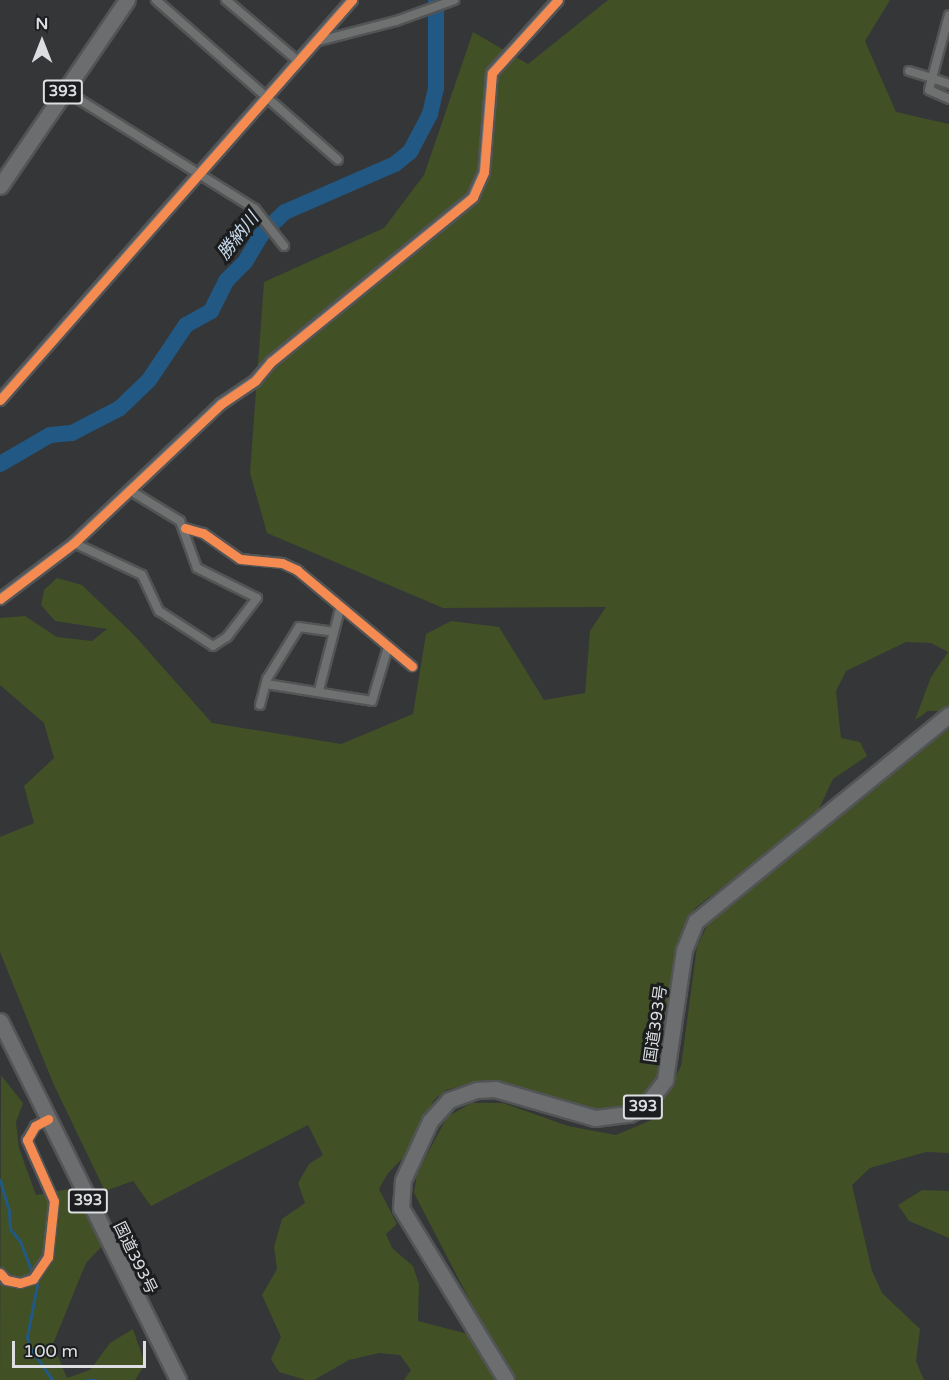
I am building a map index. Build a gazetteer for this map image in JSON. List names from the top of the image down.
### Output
{
  "streets": {
    "highway": ["393", "国道393号"]
  },
  "water": ["勝納川"],
  "scale_bar": "100 m",
  "north": "top"
}
